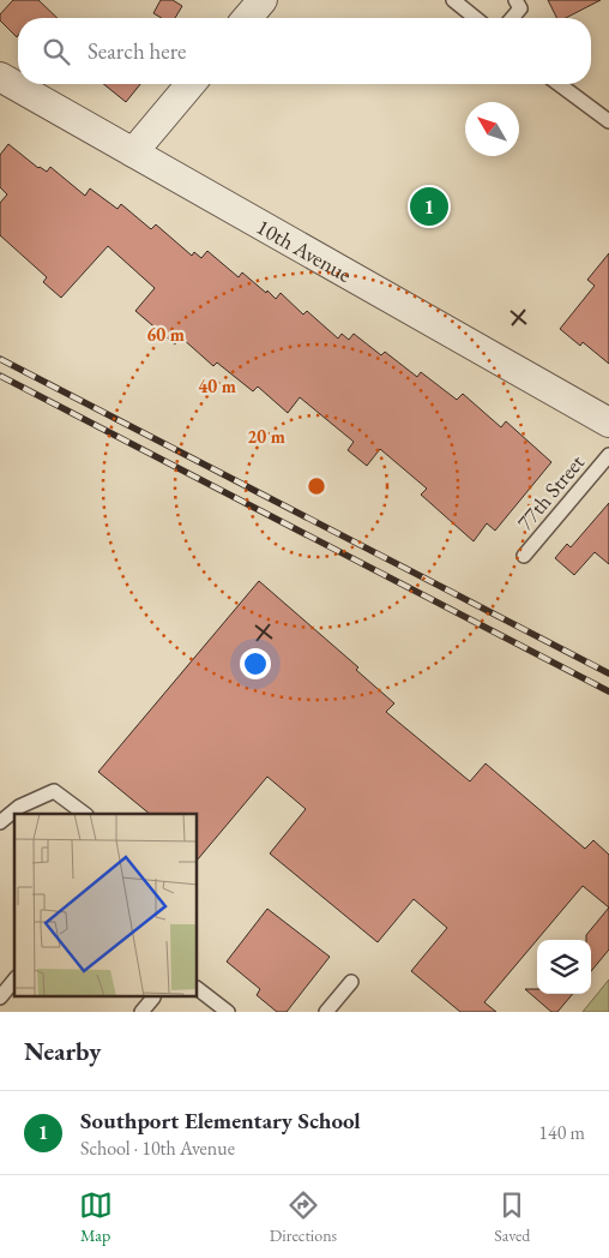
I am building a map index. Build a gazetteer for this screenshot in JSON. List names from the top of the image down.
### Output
{
  "streets": {
    "street": ["10th Avenue"],
    "lane": ["77th Street"]
  },
  "north": "top left",
  "page": {
    "search": "Search here",
    "pins": "1",
    "heading": "Nearby",
    "list": [
      {
        "mark": "1",
        "name": "Southport Elementary School",
        "note": "School · 10th Avenue",
        "value": "140 m"
      }
    ],
    "nav": ["Map", "Directions", "Saved"]
  },
  "rings": ["60 m", "40 m", "20 m"]
}
